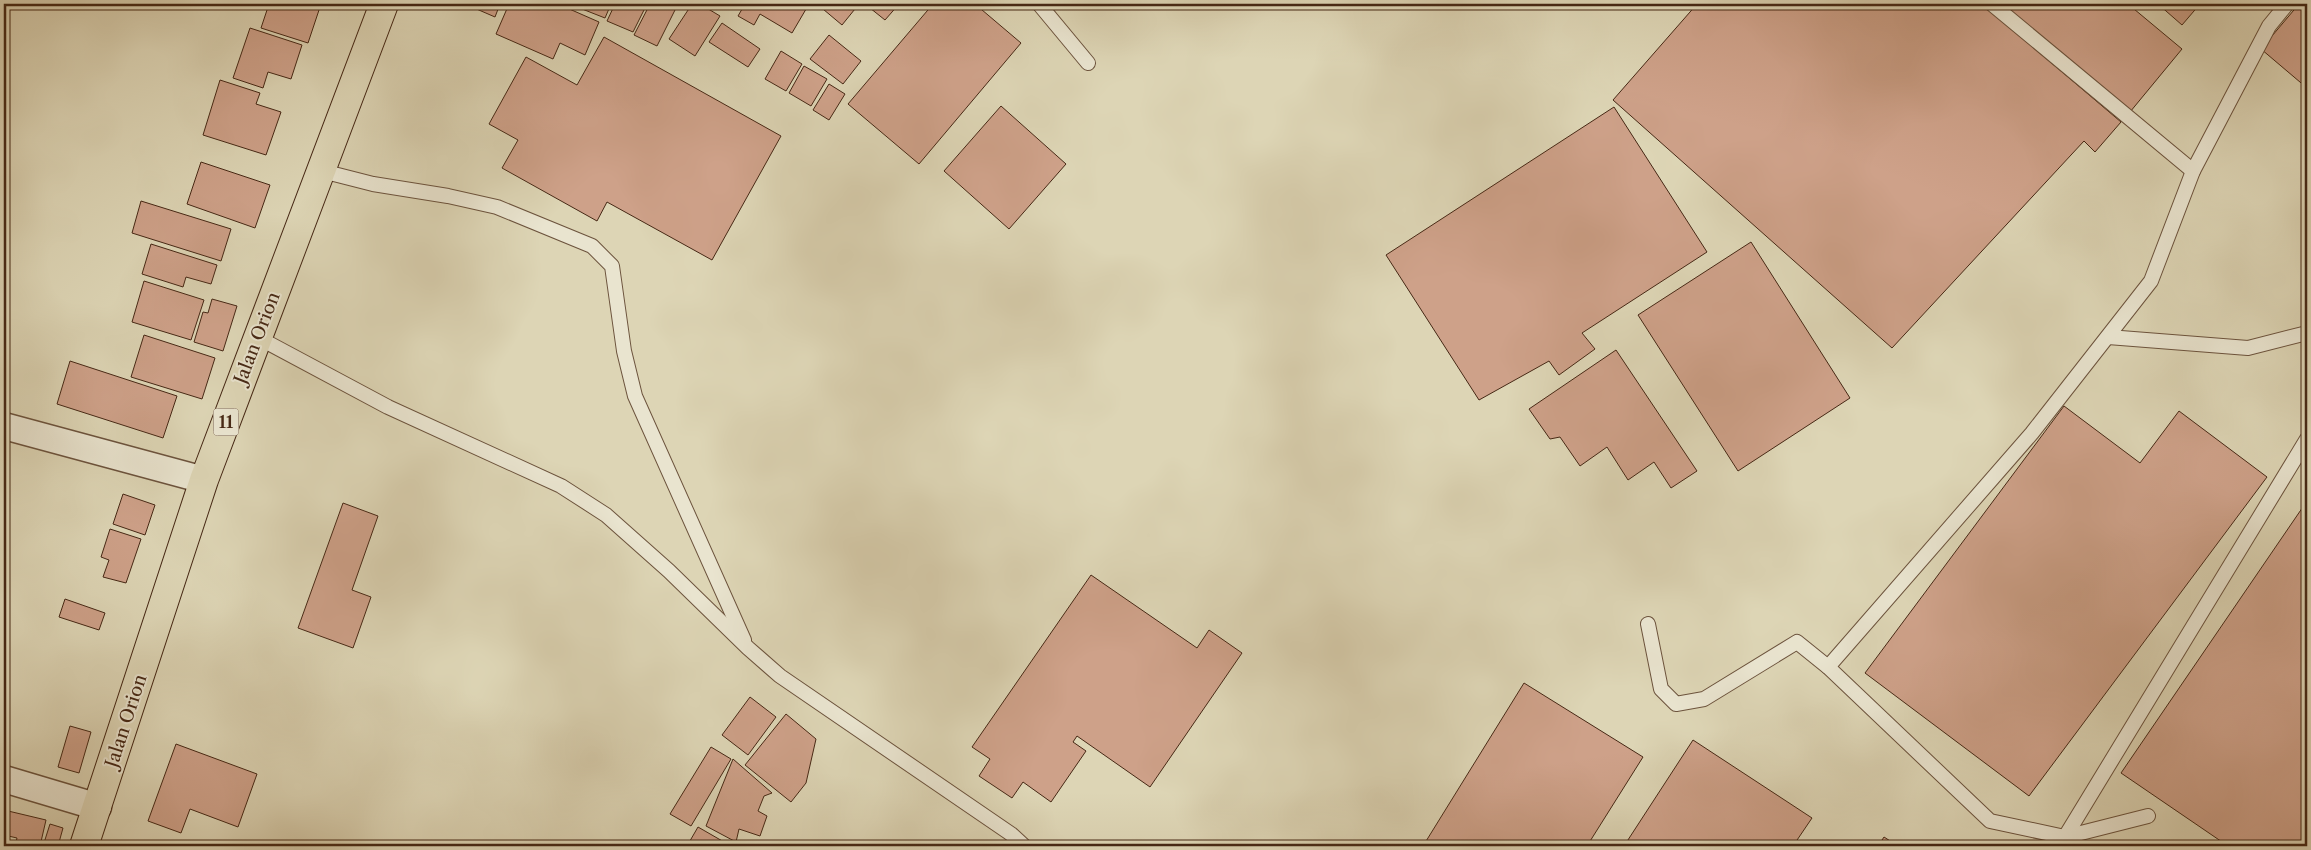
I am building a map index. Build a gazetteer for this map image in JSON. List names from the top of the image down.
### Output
{
  "streets": {
    "highway": ["Jalan Orion", "11"]
  }
}
